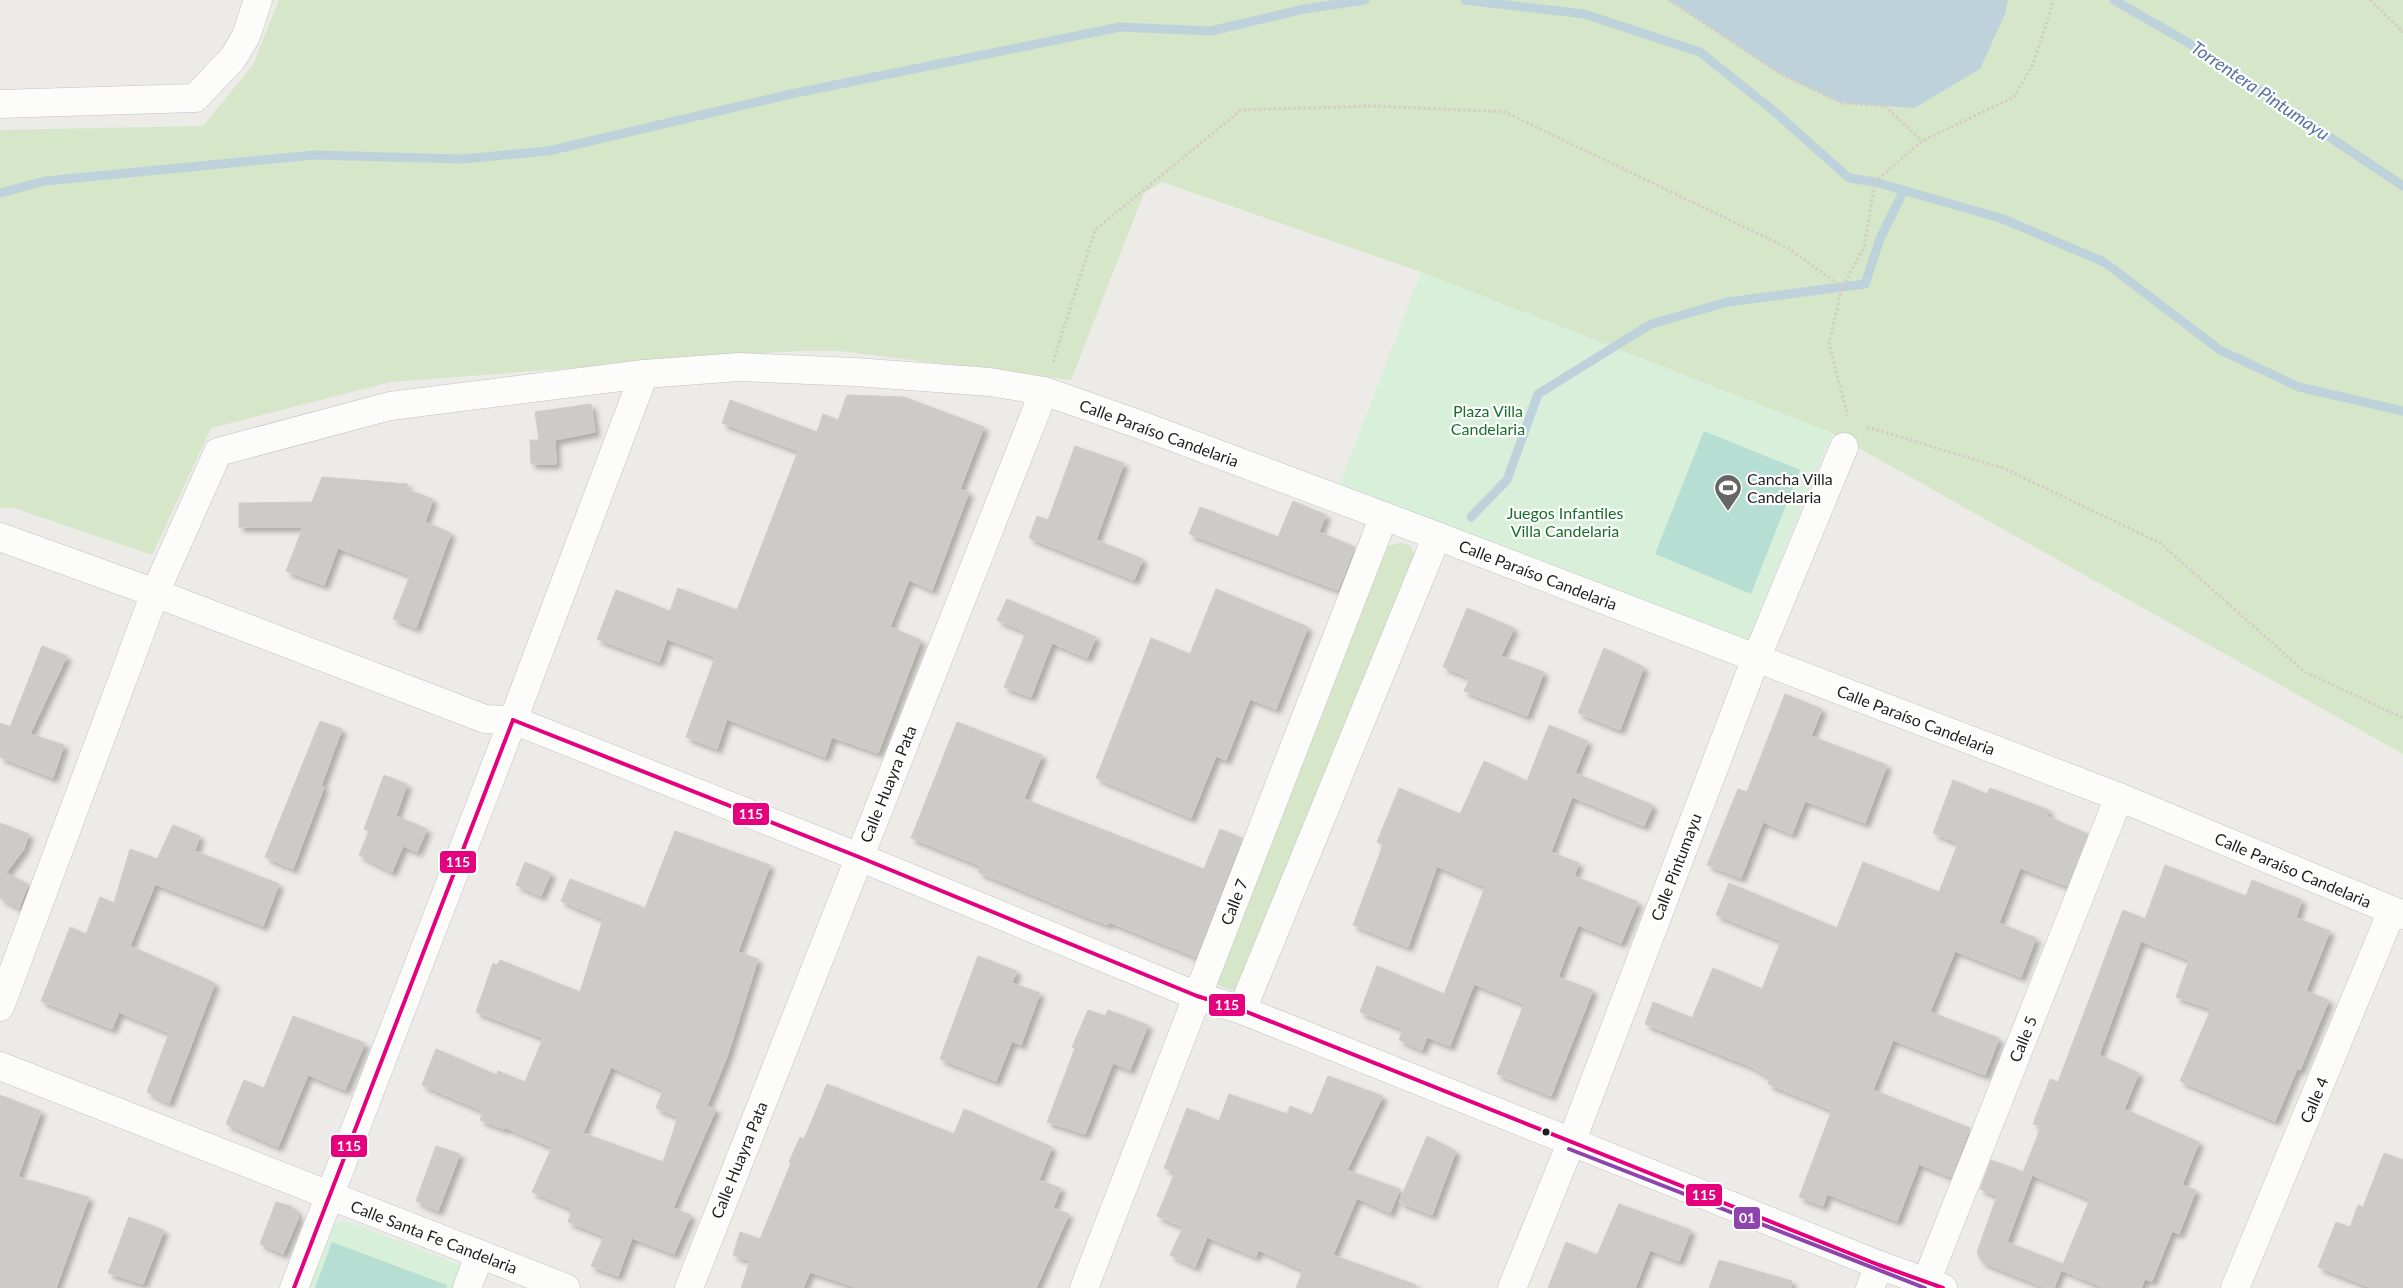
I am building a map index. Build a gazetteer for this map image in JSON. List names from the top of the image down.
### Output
{
  "streets": {
    "street": [
      "Calle Paraíso Candelaria",
      "Calle Huayra Pata",
      "Calle Pintumayu",
      "Calle 7",
      "Calle 5",
      "Calle 4",
      "Calle Santa Fe Candelaria"
    ]
  },
  "crossings": [
    ["Calle Paraíso Candelaria", "Calle Huayra Pata"],
    ["Calle Paraíso Candelaria", "Calle Pintumayu"],
    ["Calle Paraíso Candelaria", "Calle 7"],
    ["Calle Paraíso Candelaria", "Calle 5"],
    ["Calle Paraíso Candelaria", "Calle 4"]
  ],
  "water": ["Torrentera Pintumayu"],
  "parks": ["Plaza Villa Candelaria", "Juegos Infantiles Villa Candelaria"],
  "places": {
    "sports": ["Cancha Villa Candelaria"]
  },
  "lines": ["transit line 115", "transit line 01"]
}
